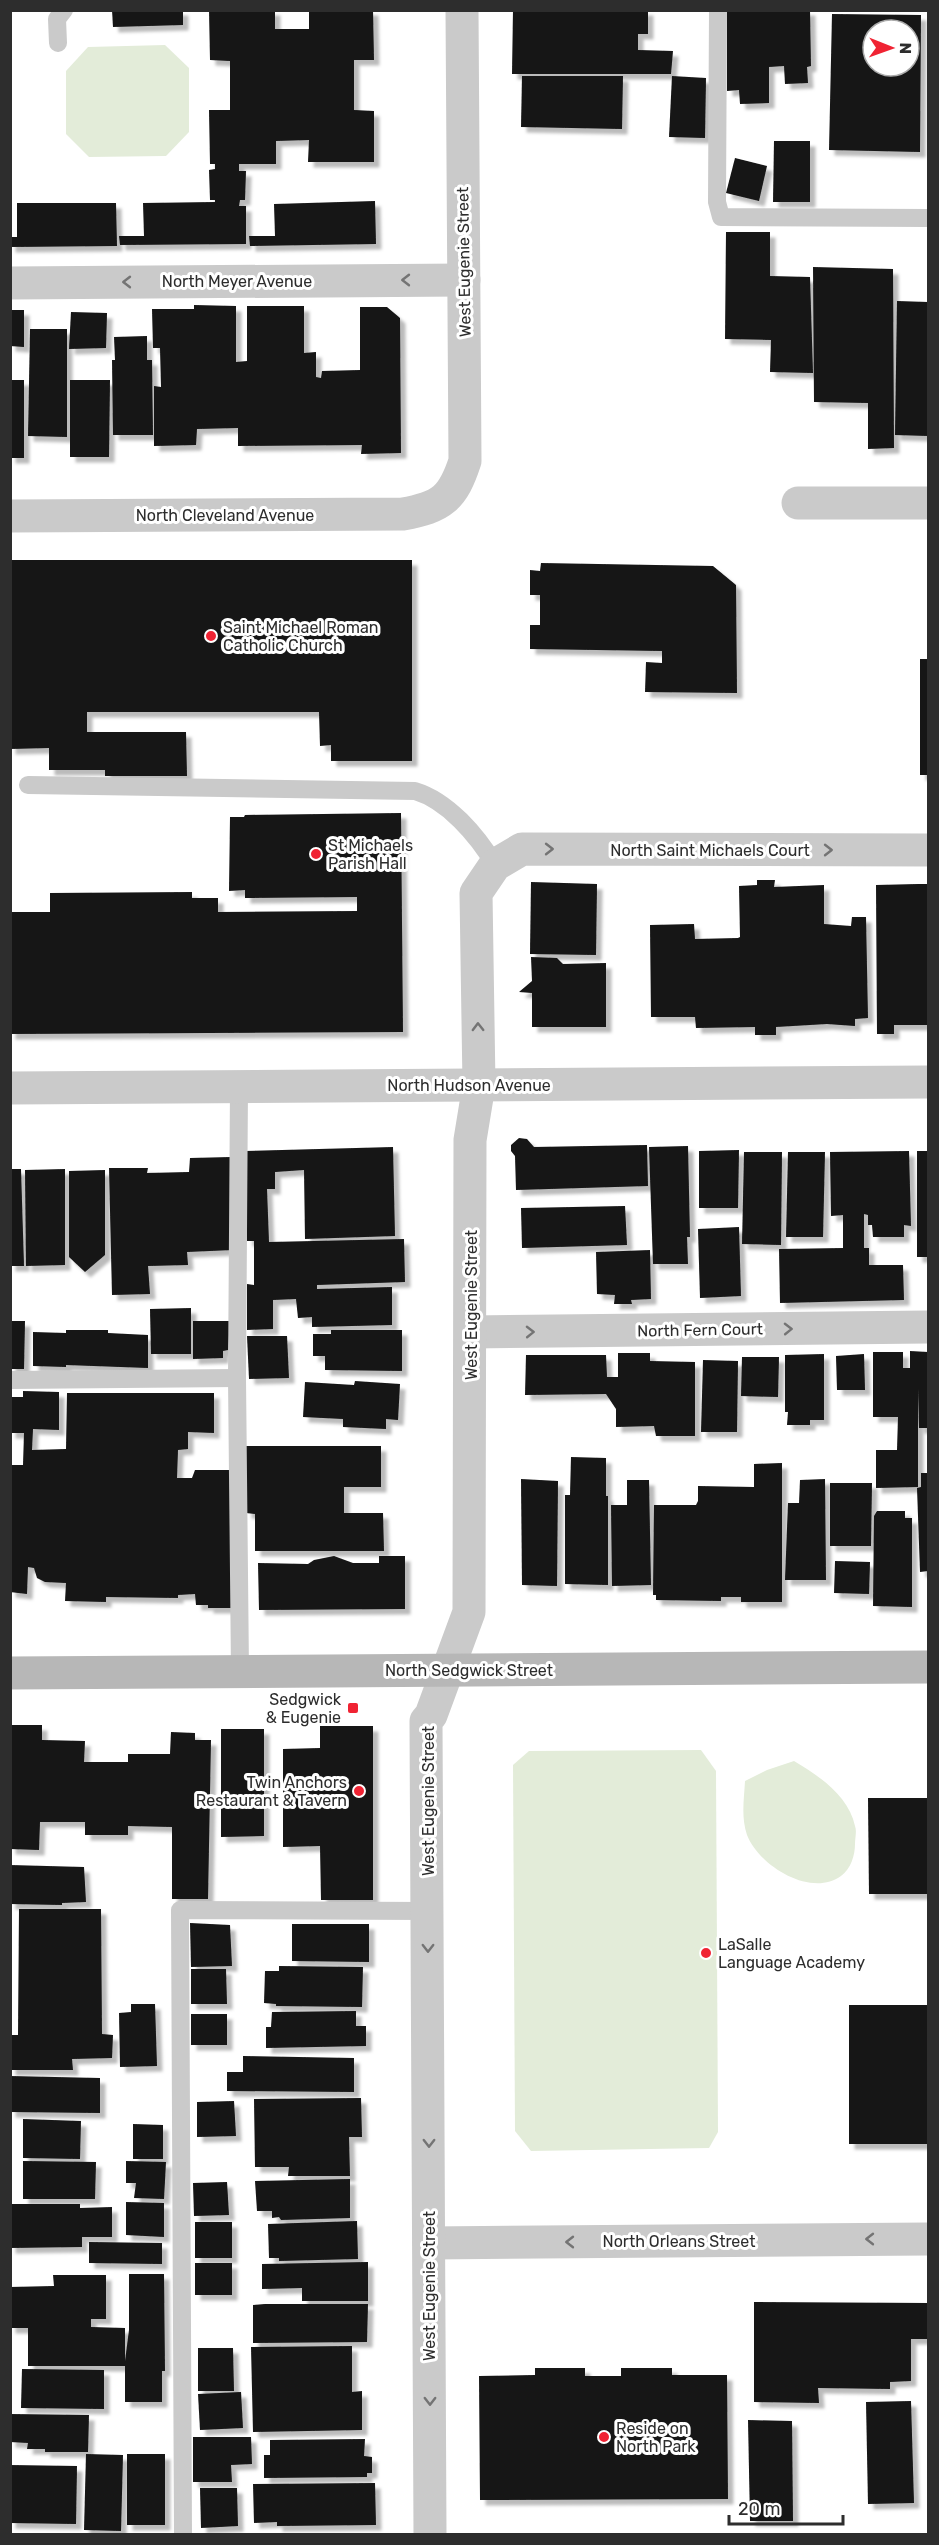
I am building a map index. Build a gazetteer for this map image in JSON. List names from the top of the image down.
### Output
{
  "streets": {
    "street": [
      "West Eugenie Street",
      "North Meyer Avenue",
      "North Cleveland Avenue",
      "North Saint Michaels Court",
      "North Hudson Avenue",
      "North Fern Court",
      "North Sedgwick Street",
      "North Orleans Street"
    ]
  },
  "crossings": [
    ["West Eugenie Street", "North Meyer Avenue"],
    ["West Eugenie Street", "North Cleveland Avenue"],
    ["West Eugenie Street", "North Saint Michaels Court"],
    ["West Eugenie Street", "North Hudson Avenue"],
    ["West Eugenie Street", "North Fern Court"],
    ["West Eugenie Street", "North Sedgwick Street"],
    ["West Eugenie Street", "North Orleans Street"]
  ],
  "one_way": [
    "North Meyer Avenue",
    "North Saint Michaels Court",
    "North Fern Court",
    "North Orleans Street"
  ],
  "places": {
    "other": [
      "Saint Michael Roman Catholic Church",
      "St Michaels Parish Hall",
      "Twin Anchors Restaurant & Tavern",
      "LaSalle Language Academy",
      "Reside on North Park"
    ],
    "transit": ["Sedgwick & Eugenie"]
  },
  "scale_bar": "20 m",
  "north": "right"
}
